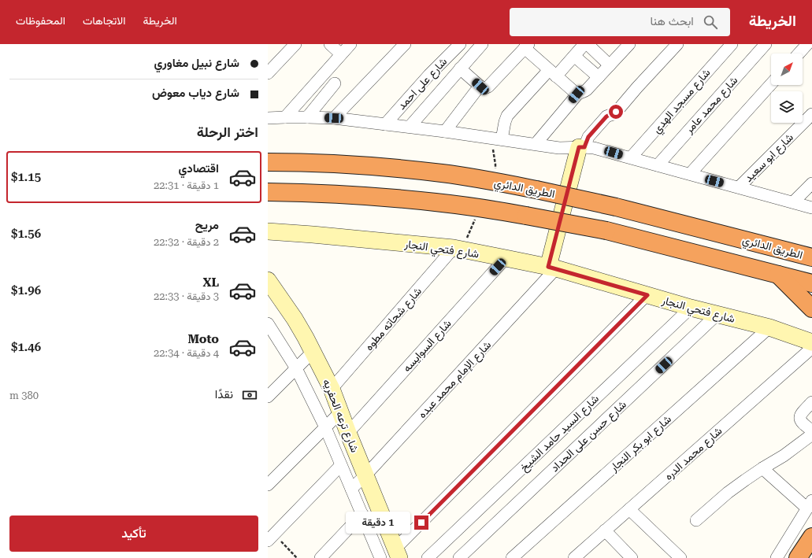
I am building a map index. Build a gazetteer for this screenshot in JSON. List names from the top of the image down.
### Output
{
  "streets": {
    "highway": ["الطريق الدائري"],
    "street": [
      "شارع على احمد",
      "شارع مسجد الهدي",
      "شارع محمد عامر",
      "شارع ابو سعيد",
      "شارع فتحي النجار",
      "شارع شحاته مطوه",
      "شارع السوايسه",
      "شارع الإمام محمد عبده",
      "شارع ترعه الحفريه",
      "شارع السيد حامد الشيخ",
      "شارع حسن على الحداد",
      "شارع ابو بكر النجار",
      "شارع محمد الدره"
    ]
  },
  "crossings": [
    ["شارع فتحي النجار", "شارع شحاته مطوه"],
    ["شارع فتحي النجار", "شارع السوايسه"],
    ["شارع فتحي النجار", "شارع الإمام محمد عبده"],
    ["شارع فتحي النجار", "شارع السيد حامد الشيخ"],
    ["شارع فتحي النجار", "شارع حسن على الحداد"],
    ["شارع فتحي النجار", "شارع ابو بكر النجار"],
    ["شارع شحاته مطوه", "شارع ترعه الحفريه"],
    ["شارع السوايسه", "شارع ترعه الحفريه"],
    ["شارع الإمام محمد عبده", "شارع ترعه الحفريه"]
  ],
  "north": "top right",
  "page": {
    "header": "الخريطة",
    "search": "ابحث هنا",
    "nav": ["الخريطة", "الاتجاهات", "المحفوظات"],
    "banner": ["شارع نبيل مغاوري", "شارع دياب معوض"],
    "heading": "اختر الرحلة",
    "list": [
      {
        "name": "اقتصادي",
        "note": "1 دقيقة · 22:31",
        "value": "$1.15"
      },
      {
        "name": "مريح",
        "note": "2 دقيقة · 22:32",
        "value": "$1.56"
      },
      {
        "name": "XL",
        "note": "3 دقيقة · 22:33",
        "value": "$1.96"
      },
      {
        "name": "Moto",
        "note": "4 دقيقة · 22:34",
        "value": "$1.46"
      }
    ],
    "pay": ["نقدًا", "380 m"],
    "buttons": "تأكيد",
    "bubble": "1 دقيقة"
  }
}
